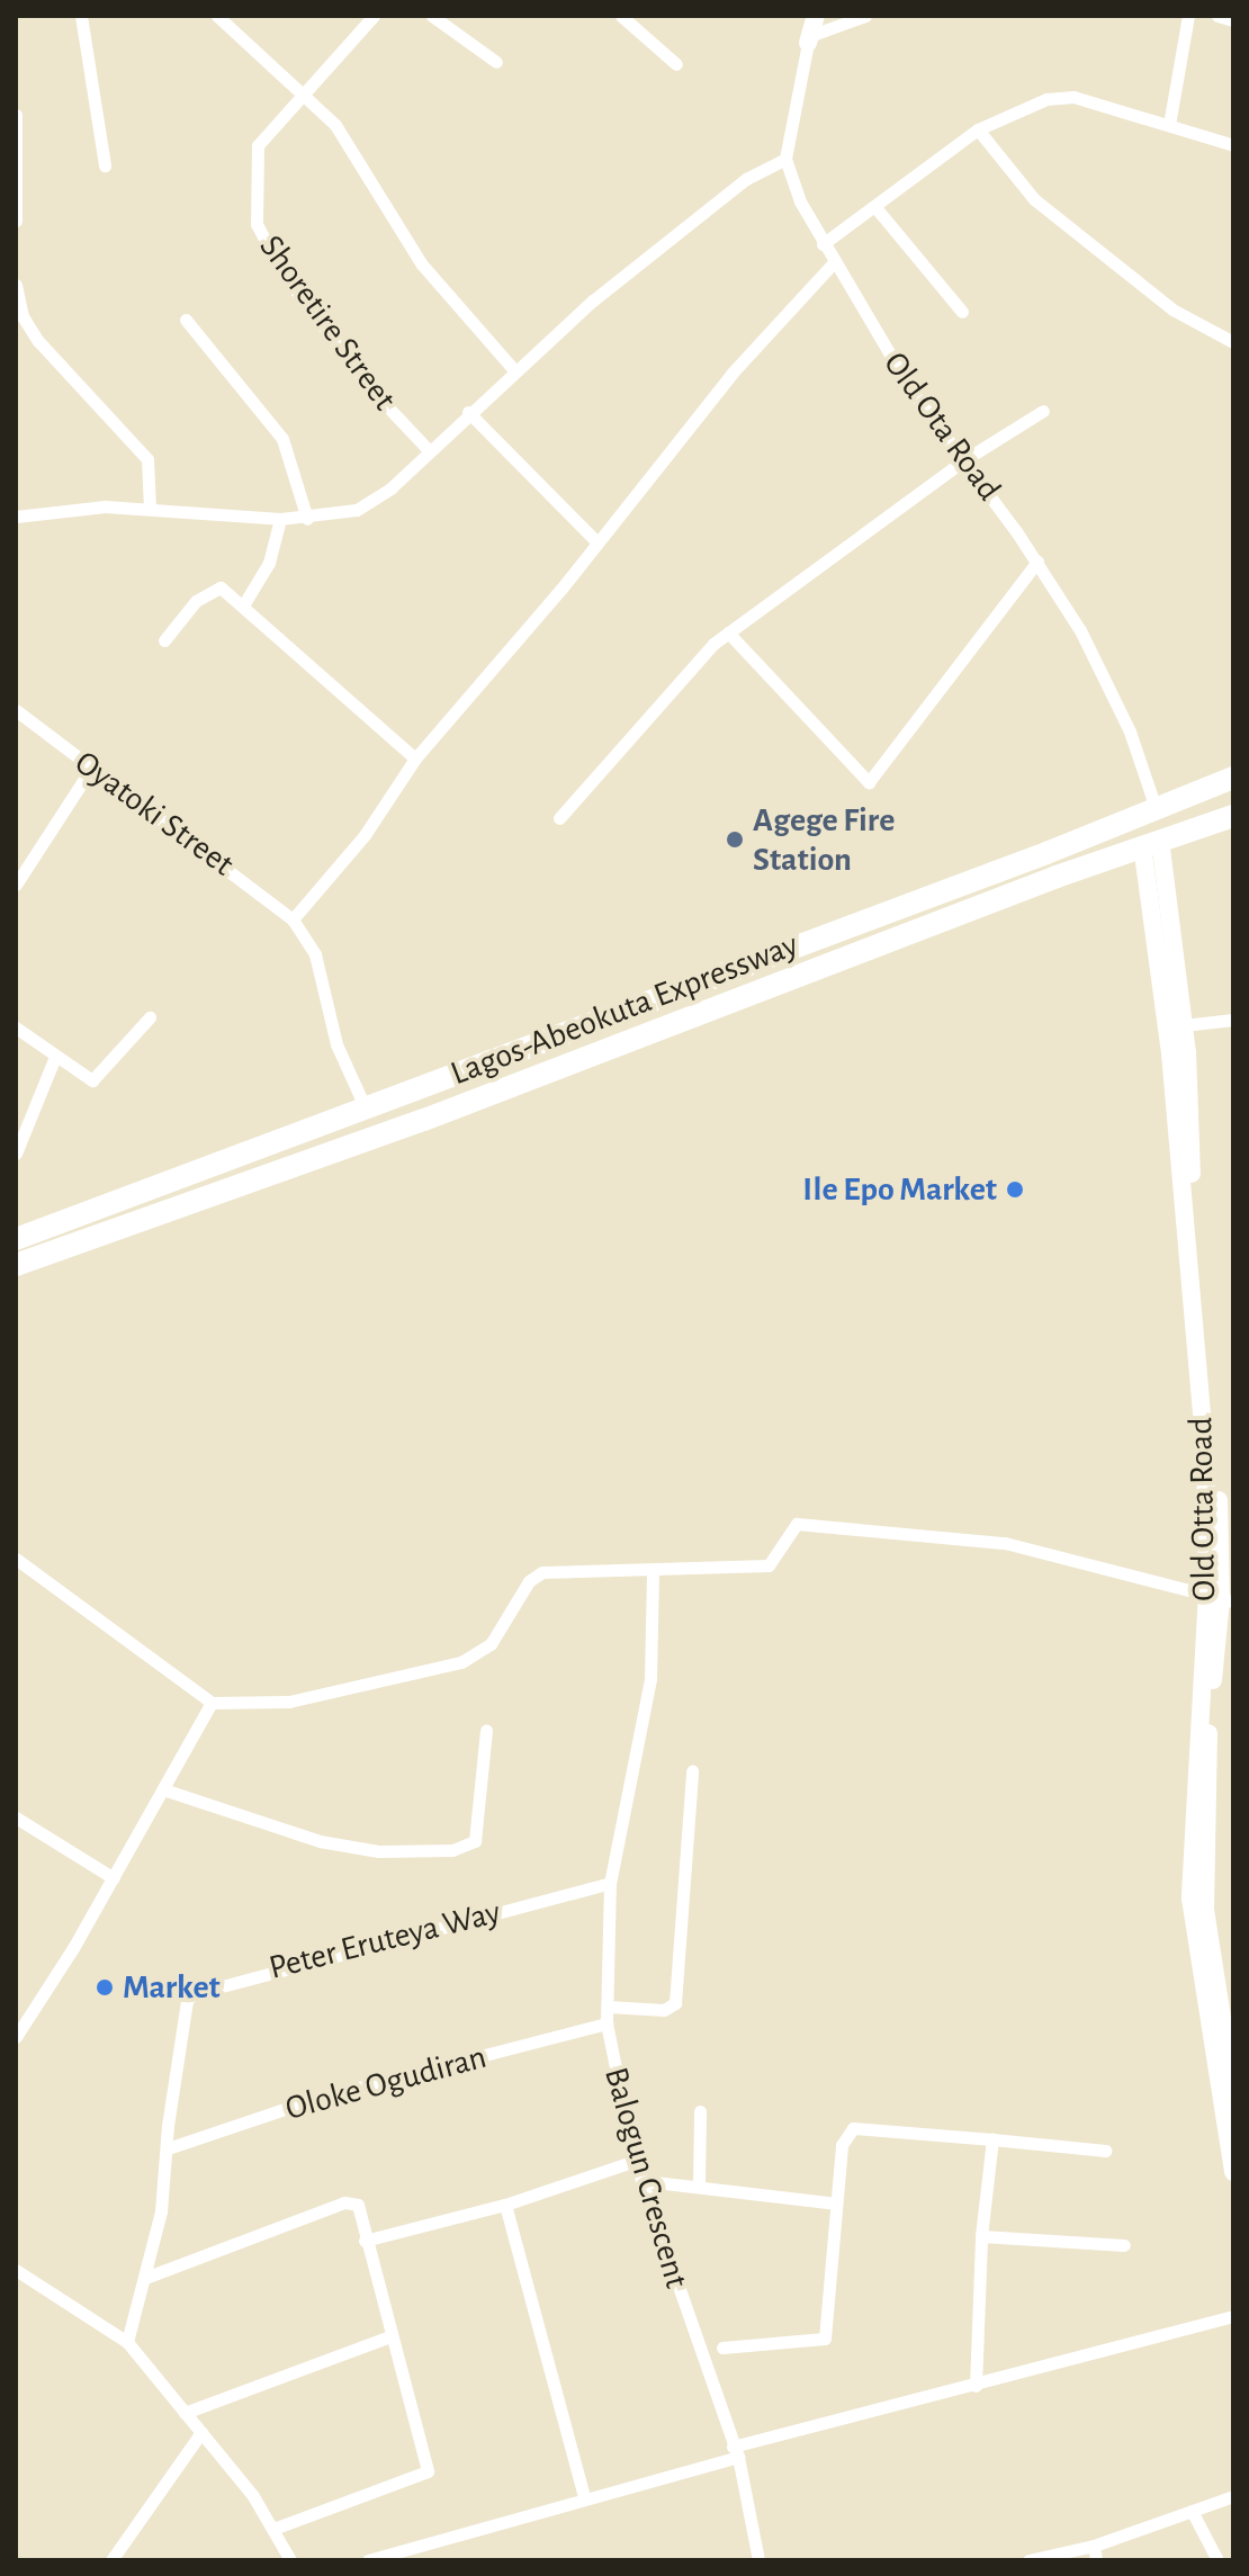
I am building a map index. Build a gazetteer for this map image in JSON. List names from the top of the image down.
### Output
{
  "streets": {
    "highway": ["Lagos-Abeokuta Expressway"],
    "main road": ["Old Otta Road"],
    "street": [
      "Shoretire Street",
      "Old Ota Road",
      "Oyatoki Street",
      "Peter Eruteya Way",
      "Oloke Ogudiran",
      "Balogun Crescent"
    ]
  },
  "crossings": [
    ["Old Ota Road", "Lagos-Abeokuta Expressway"],
    ["Lagos-Abeokuta Expressway", "Old Otta Road"],
    ["Peter Eruteya Way", "Oloke Ogudiran"],
    ["Peter Eruteya Way", "Balogun Crescent"],
    ["Oloke Ogudiran", "Balogun Crescent"]
  ],
  "places": ["Agege Fire Station", "Ile Epo Market", "Market"]
}
